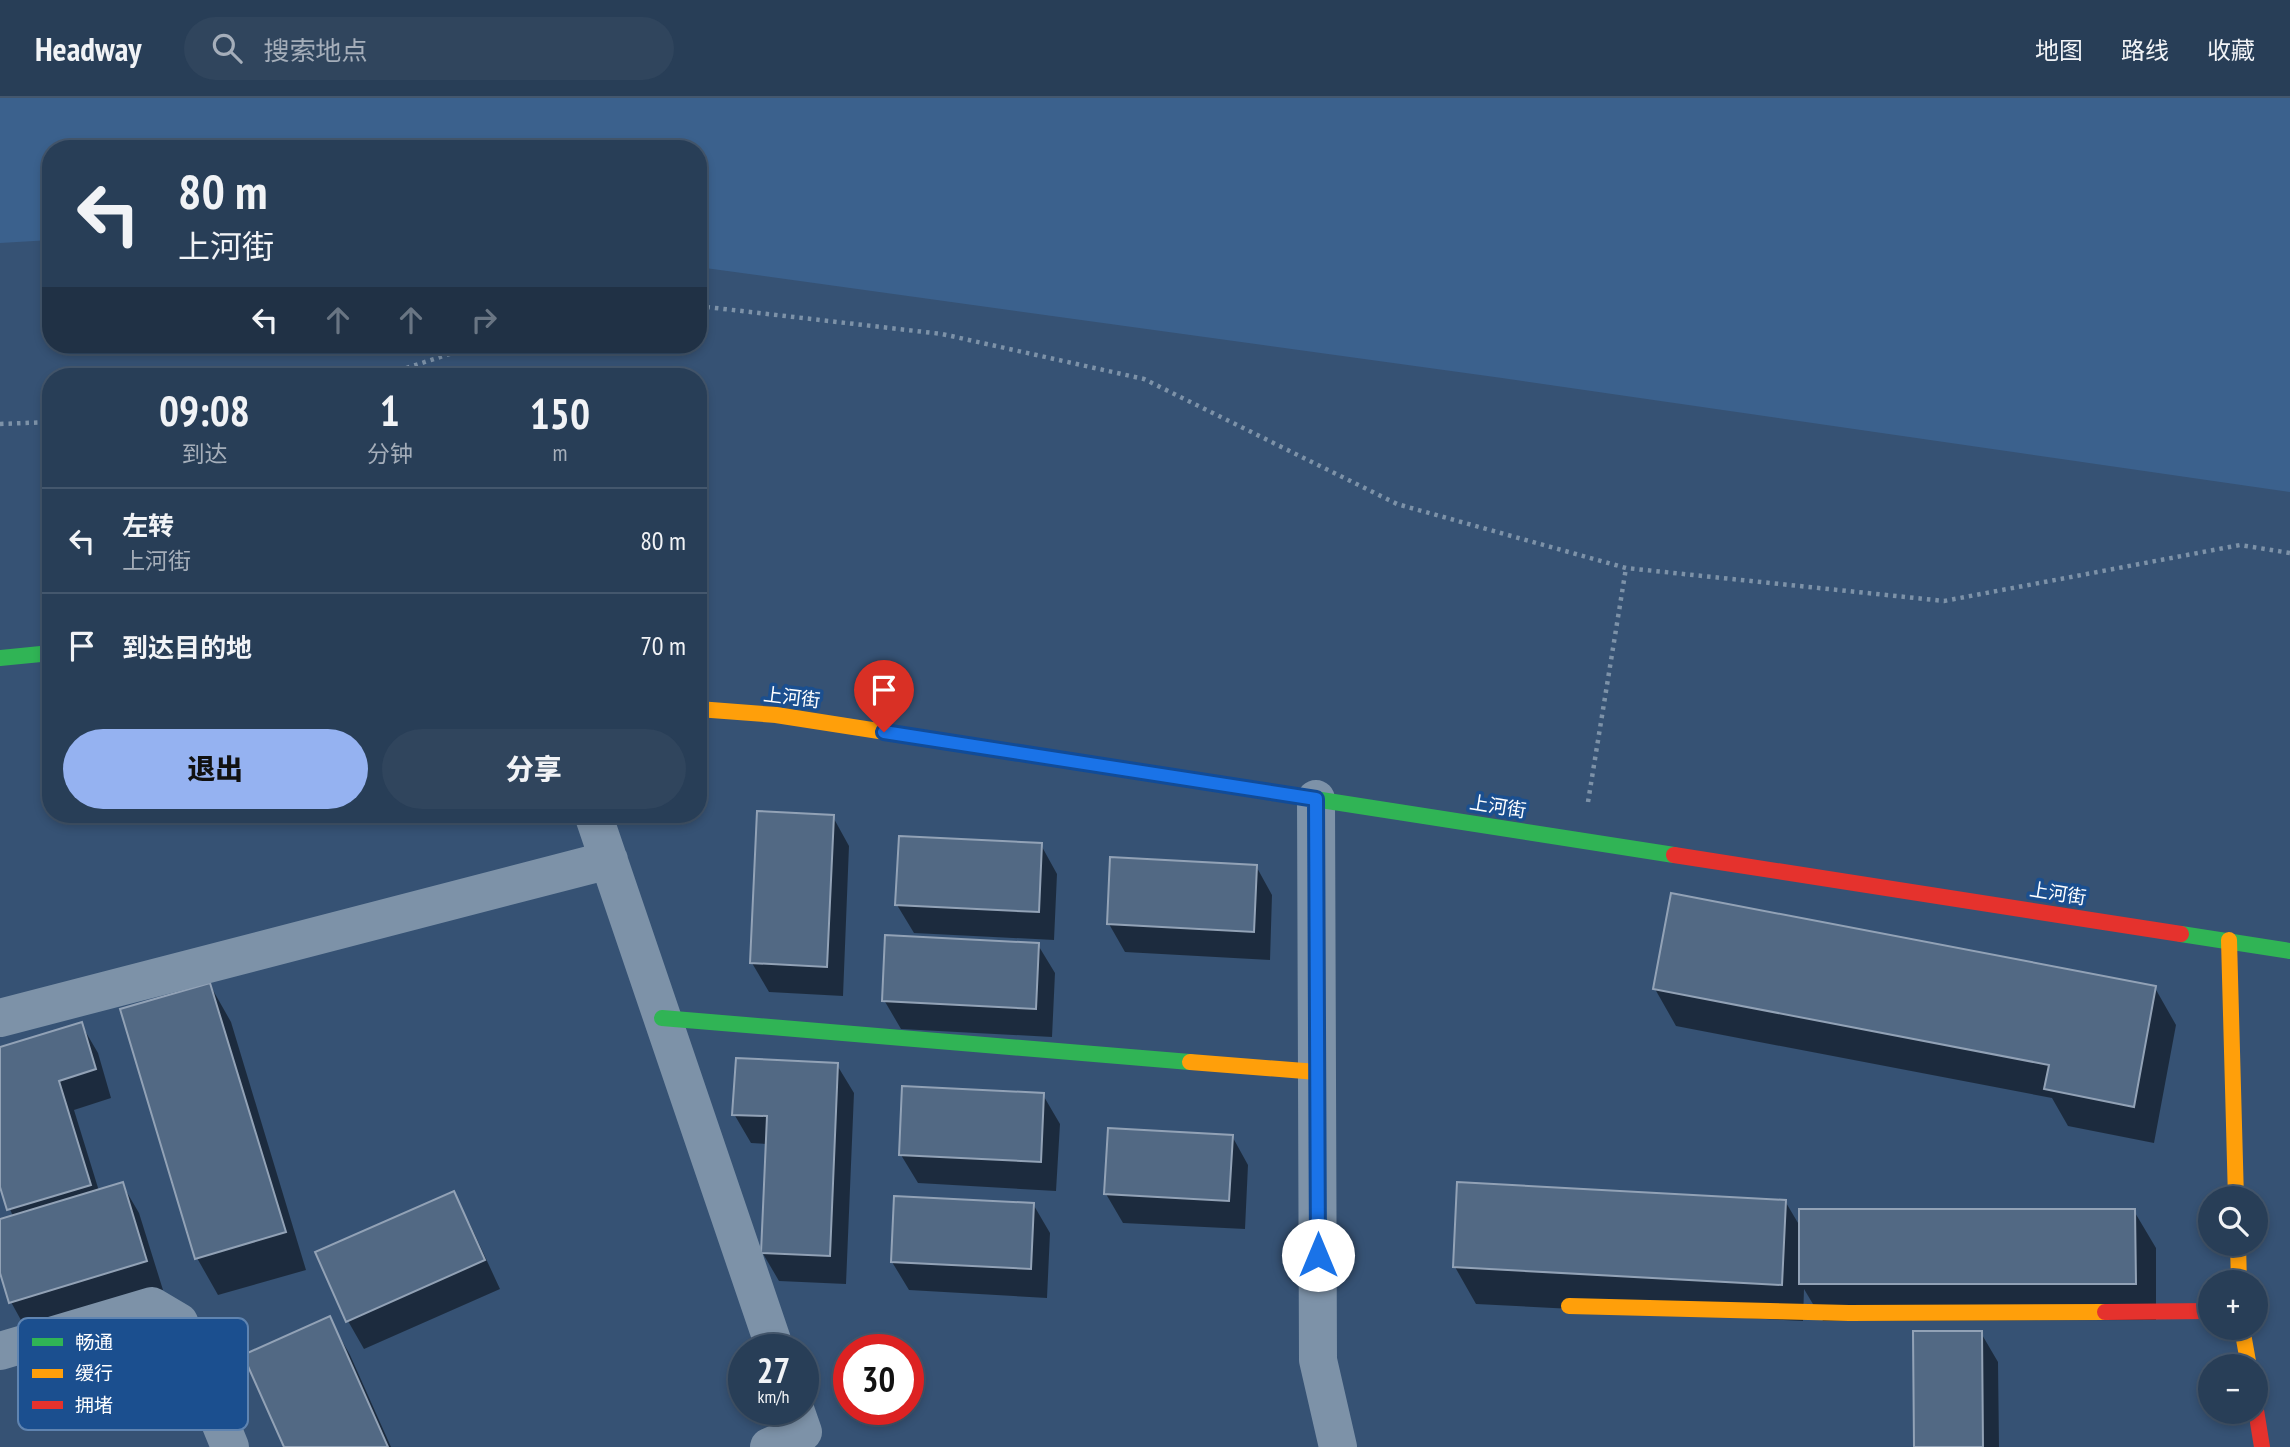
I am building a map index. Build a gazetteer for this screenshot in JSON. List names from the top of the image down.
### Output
{
  "streets": {
    "street": ["上河街"]
  },
  "legend": ["畅通", "缓行", "拥堵"],
  "page": {
    "header": "Headway",
    "search": "搜索地点",
    "nav": ["地图", "路线", "收藏"],
    "turn": ["80 m", "上河街"],
    "eta": [
      "09:08",
      "到达",
      "1",
      "分钟",
      "150",
      "m"
    ],
    "list": [
      {
        "name": "左转",
        "note": "上河街",
        "value": "80 m"
      },
      {
        "name": "到达目的地",
        "value": "70 m"
      }
    ],
    "buttons": ["退出", "分享"],
    "map_buttons": ["+", "−"],
    "speed": "27 km/h",
    "limit": "30"
  }
}
